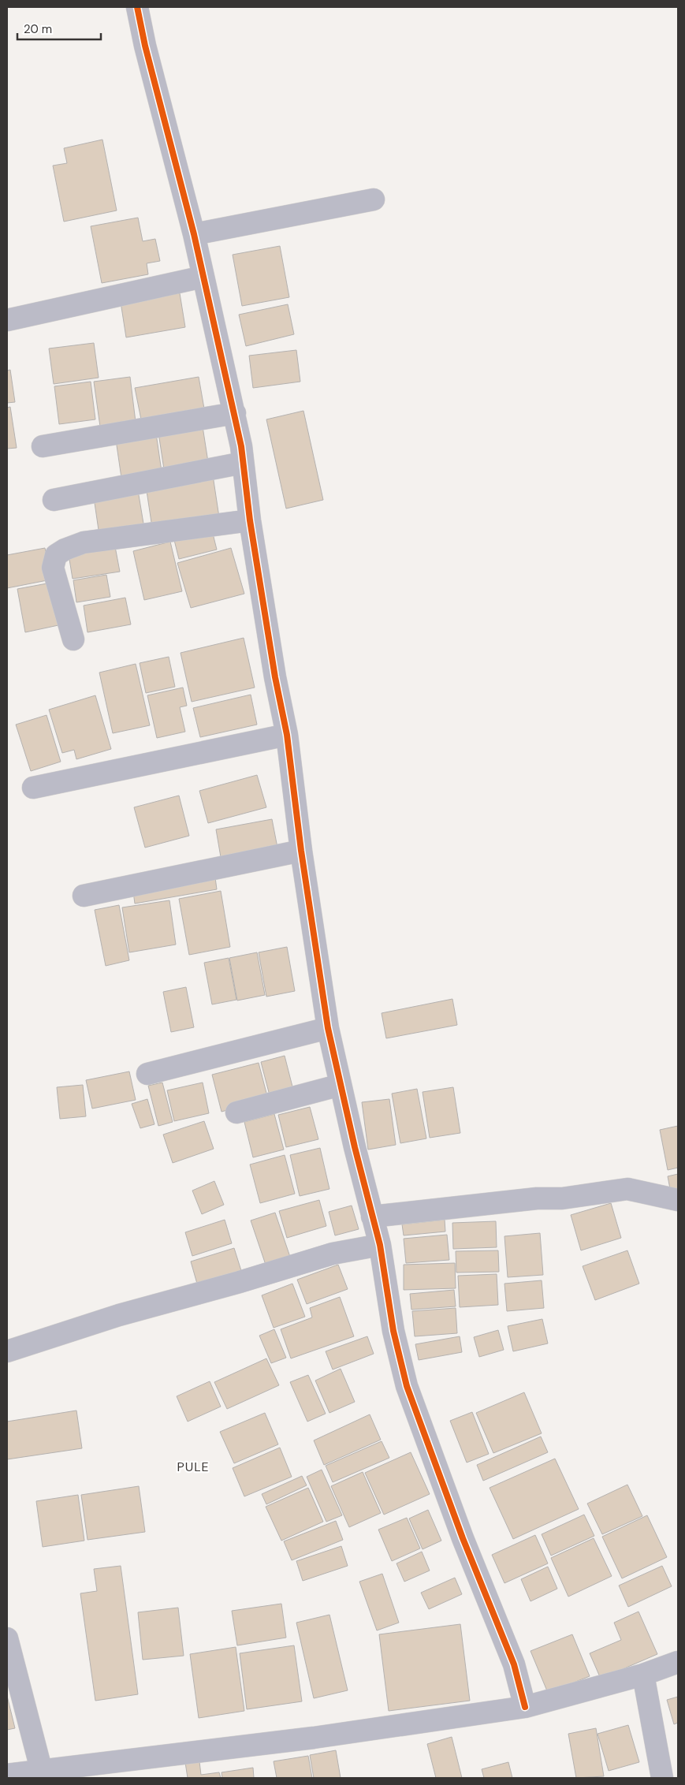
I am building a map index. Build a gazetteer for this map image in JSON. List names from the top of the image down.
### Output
{
  "districts": ["PULE"],
  "scale_bar": "20 m"
}
